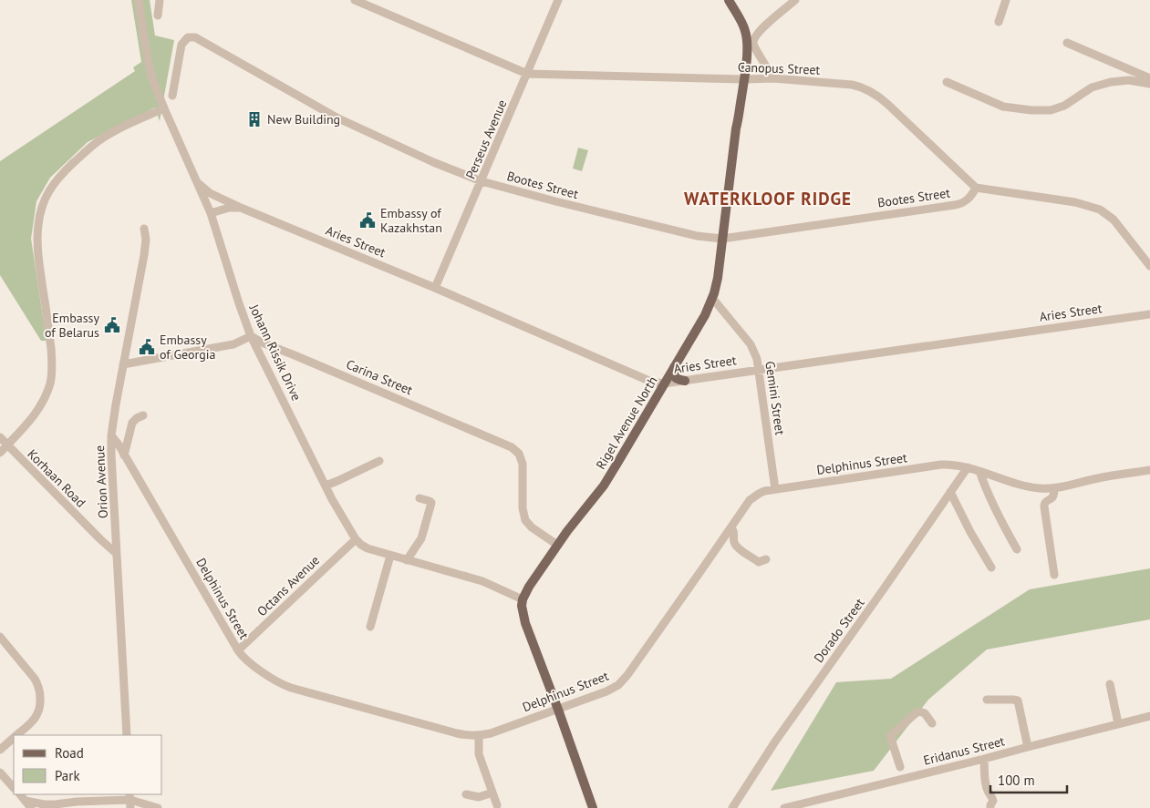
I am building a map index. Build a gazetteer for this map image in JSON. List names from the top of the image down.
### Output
{
  "streets": {
    "main road": ["Rigel Avenue North"],
    "street": [
      "Canopus Street",
      "Perseus Avenue",
      "Bootes Street",
      "Aries Street",
      "Johann Rissik Drive",
      "Carina Street",
      "Gemini Street",
      "Delphinus Street",
      "Korhaan Road",
      "Orion Avenue",
      "Octans Avenue",
      "Dorado Street",
      "Eridanus Street"
    ]
  },
  "crossings": [
    ["Canopus Street", "Perseus Avenue"],
    ["Canopus Street", "Bootes Street"],
    ["Canopus Street", "Rigel Avenue North"],
    ["Perseus Avenue", "Bootes Street"],
    ["Perseus Avenue", "Aries Street"],
    ["Bootes Street", "Rigel Avenue North"],
    ["Aries Street", "Johann Rissik Drive"],
    ["Aries Street", "Gemini Street"],
    ["Aries Street", "Rigel Avenue North"],
    ["Johann Rissik Drive", "Carina Street"],
    ["Johann Rissik Drive", "Rigel Avenue North"],
    ["Johann Rissik Drive", "Octans Avenue"],
    ["Carina Street", "Rigel Avenue North"],
    ["Gemini Street", "Rigel Avenue North"],
    ["Gemini Street", "Delphinus Street"],
    ["Delphinus Street", "Orion Avenue"],
    ["Delphinus Street", "Octans Avenue"],
    ["Delphinus Street", "Dorado Street"],
    ["Korhaan Road", "Orion Avenue"]
  ],
  "districts": ["WATERKLOOF RIDGE"],
  "places": {
    "building": ["New Building"],
    "public building": ["Embassy of Kazakhstan", "Embassy of Belarus", "Embassy of Georgia"]
  },
  "legend": ["Road", "Park"],
  "scale_bar": "100 m"
}
